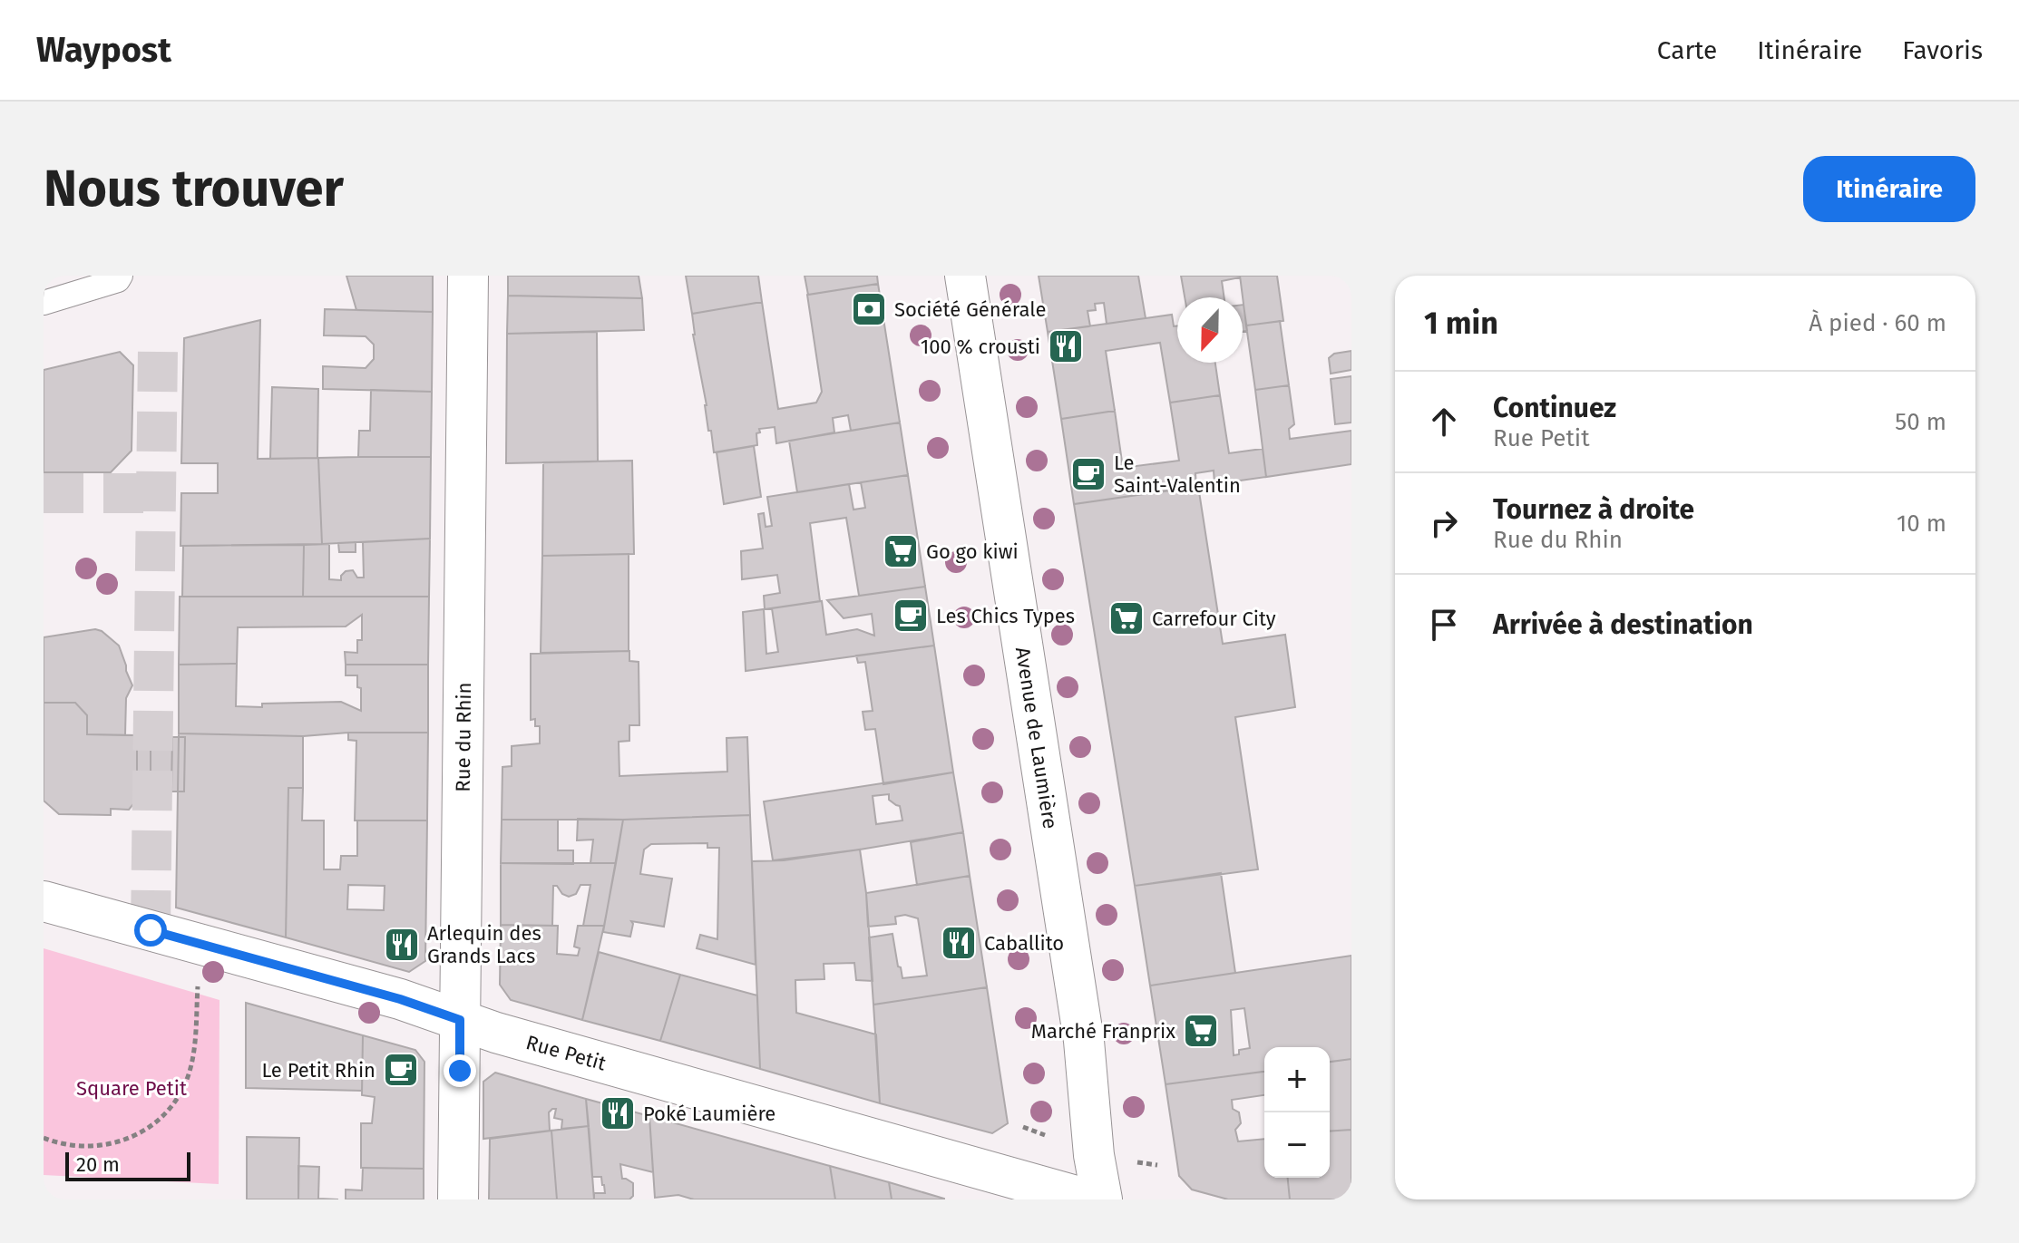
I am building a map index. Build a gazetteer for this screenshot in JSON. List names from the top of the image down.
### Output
{
  "streets": {
    "street": ["Avenue de Laumière", "Rue du Rhin", "Rue Petit"]
  },
  "crossings": [
    ["Rue du Rhin", "Rue Petit"]
  ],
  "parks": ["Square Petit"],
  "places": {
    "bank": ["Société Générale"],
    "restaurant": [
      "100 % crousti",
      "Caballito",
      "Arlequin des Grands Lacs",
      "Poké Laumière"
    ],
    "cafe": ["Le Saint-Valentin", "Les Chics Types", "Le Petit Rhin"],
    "supermarket": ["Go go kiwi", "Carrefour City", "Marché Franprix"]
  },
  "scale_bar": "20 m",
  "north": "bottom",
  "page": {
    "header": "Waypost",
    "nav": ["Carte", "Itinéraire", "Favoris"],
    "buttons": "Itinéraire",
    "title": "Nous trouver",
    "heading": ["1 min", "À pied · 60 m"],
    "list": [
      ["Continuez", "Rue Petit", "50 m"],
      ["Tournez à droite", "Rue du Rhin", "10 m"],
      "Arrivée à destination"
    ],
    "map_buttons": ["+", "−"],
    "scale": "20 m"
  }
}
